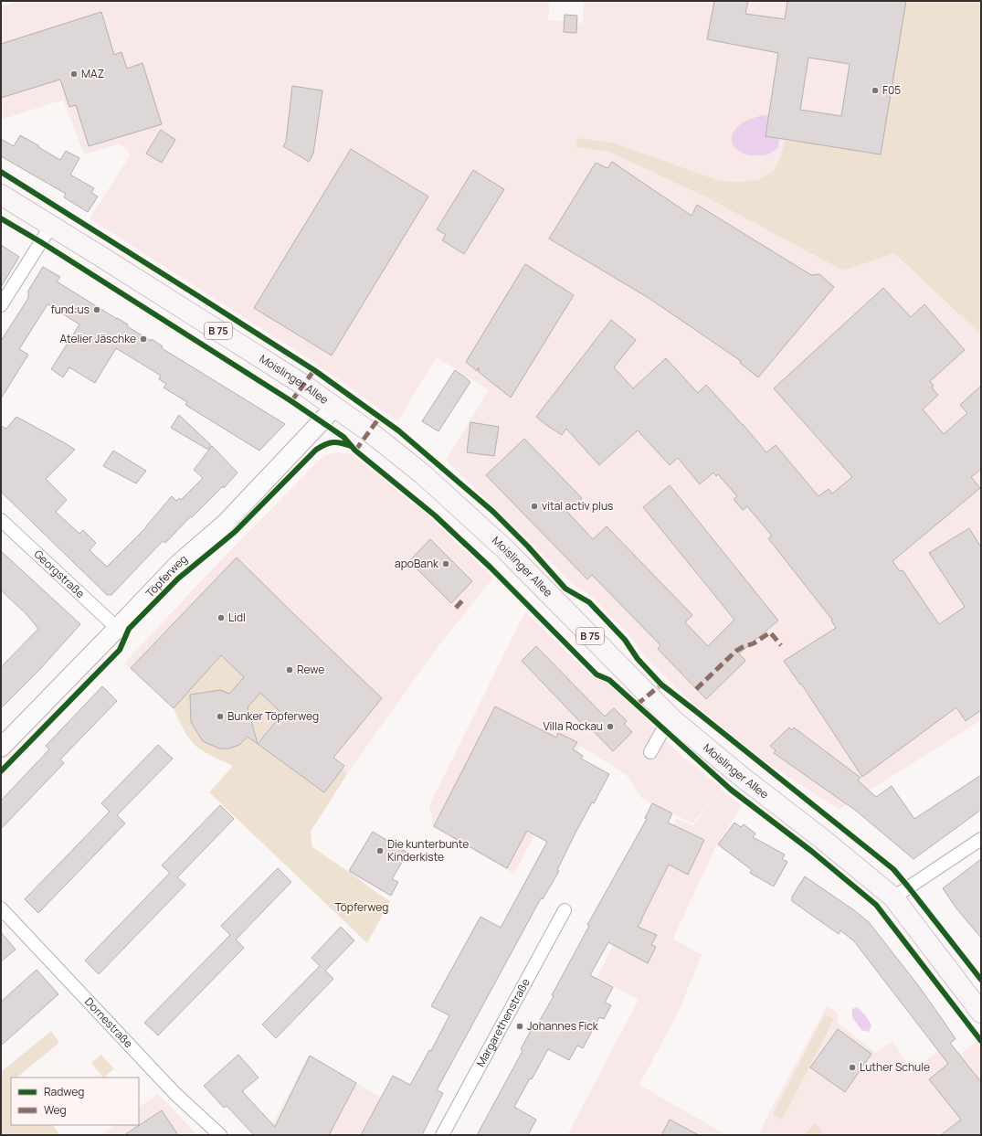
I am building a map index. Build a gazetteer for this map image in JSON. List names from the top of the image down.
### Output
{
  "streets": {
    "main road": ["B 75", "Moislinger Allee", "Töpferweg"],
    "street": ["Georgstraße", "Dornestraße", "Margarethenstraße"]
  },
  "crossings": [
    ["Moislinger Allee", "Töpferweg"],
    ["Georgstraße", "Töpferweg"]
  ],
  "parks": ["Töpferweg"],
  "places": [
    "MAZ",
    "F05",
    "fund:us",
    "Atelier Jäschke",
    "vital activ plus",
    "apoBank",
    "Lidl",
    "Rewe",
    "Bunker Töpferweg",
    "Villa Rockau",
    "Die kunterbunte Kinderkiste",
    "Johannes Fick",
    "Luther Schule"
  ],
  "legend": ["Radweg", "Weg"]
}
